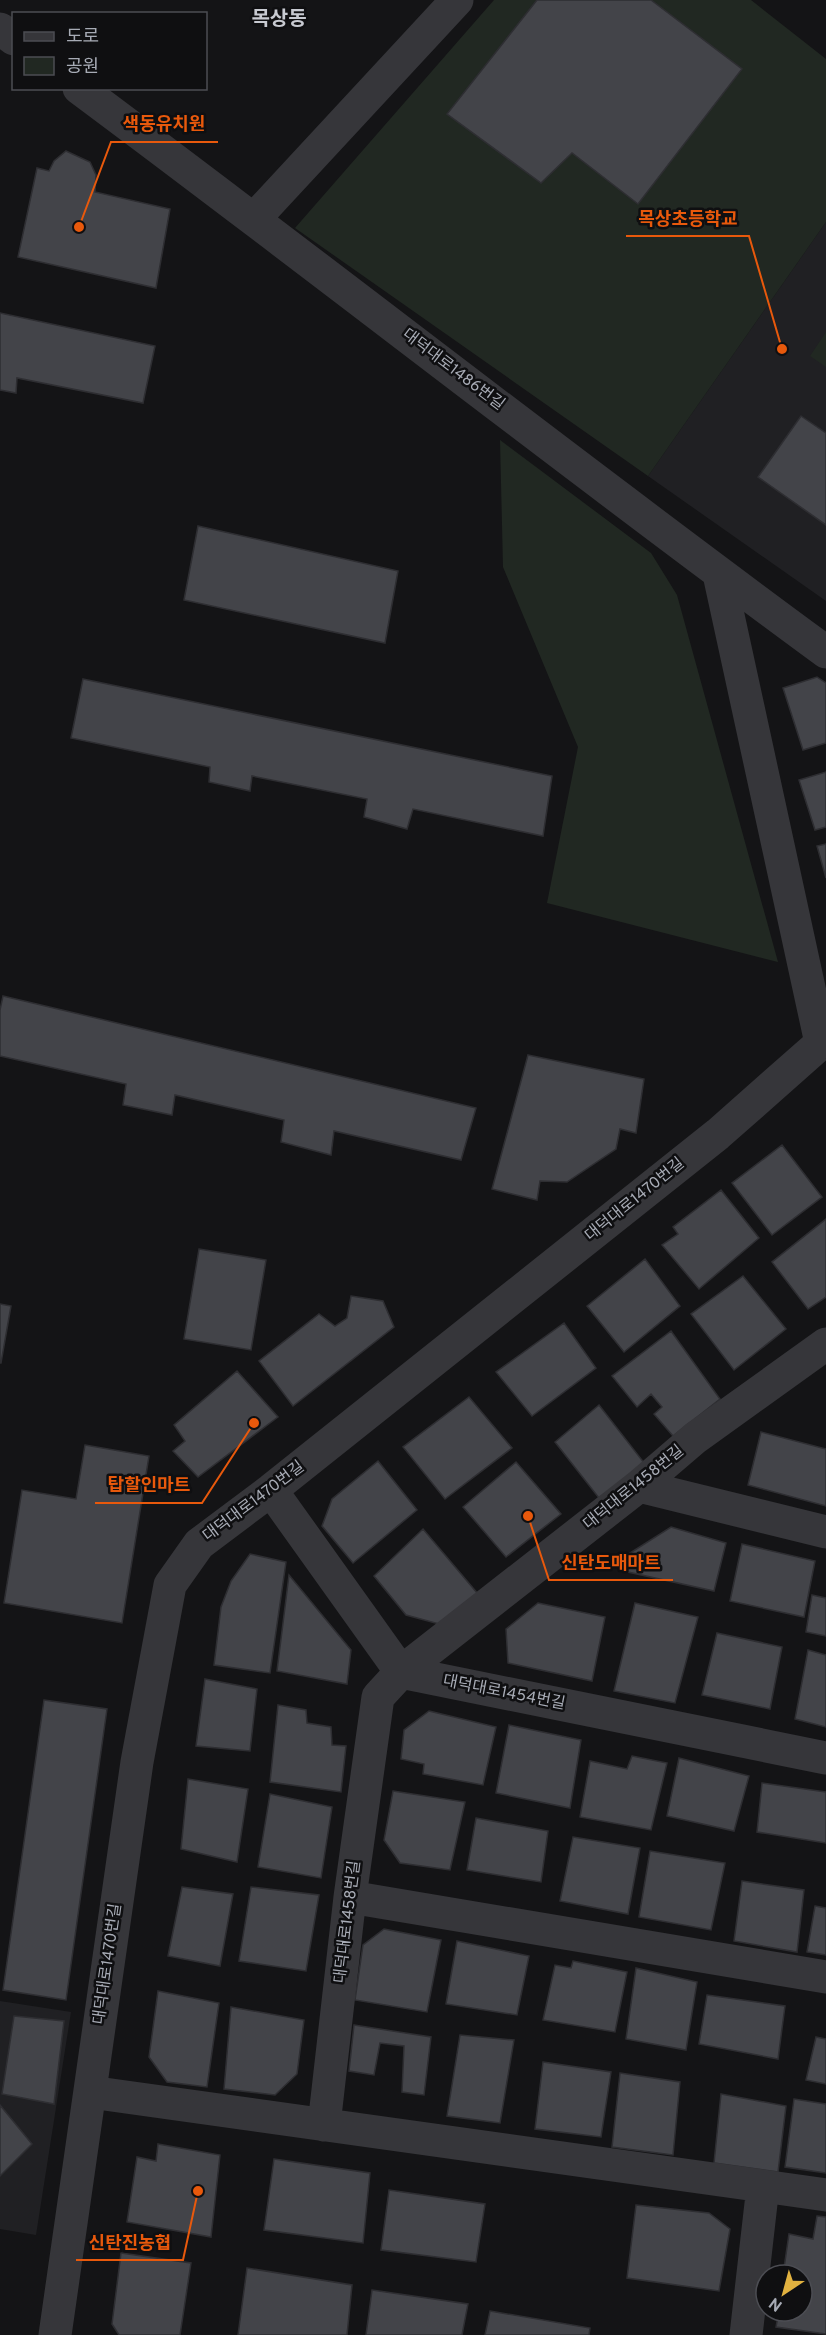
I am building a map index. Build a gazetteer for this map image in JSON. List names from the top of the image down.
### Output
{
  "streets": {
    "street": [
      "대덕대로1486번길",
      "대덕대로1470번길",
      "대덕대로1458번길",
      "대덕대로1454번길"
    ]
  },
  "crossings": [
    ["대덕대로1458번길", "대덕대로1454번길"]
  ],
  "districts": ["목상동"],
  "places": [
    "색동유치원",
    "목상초등학교",
    "탑할인마트",
    "신탄도매마트",
    "신탄진농협"
  ],
  "legend": ["도로", "공원"],
  "north": "bottom left"
}
